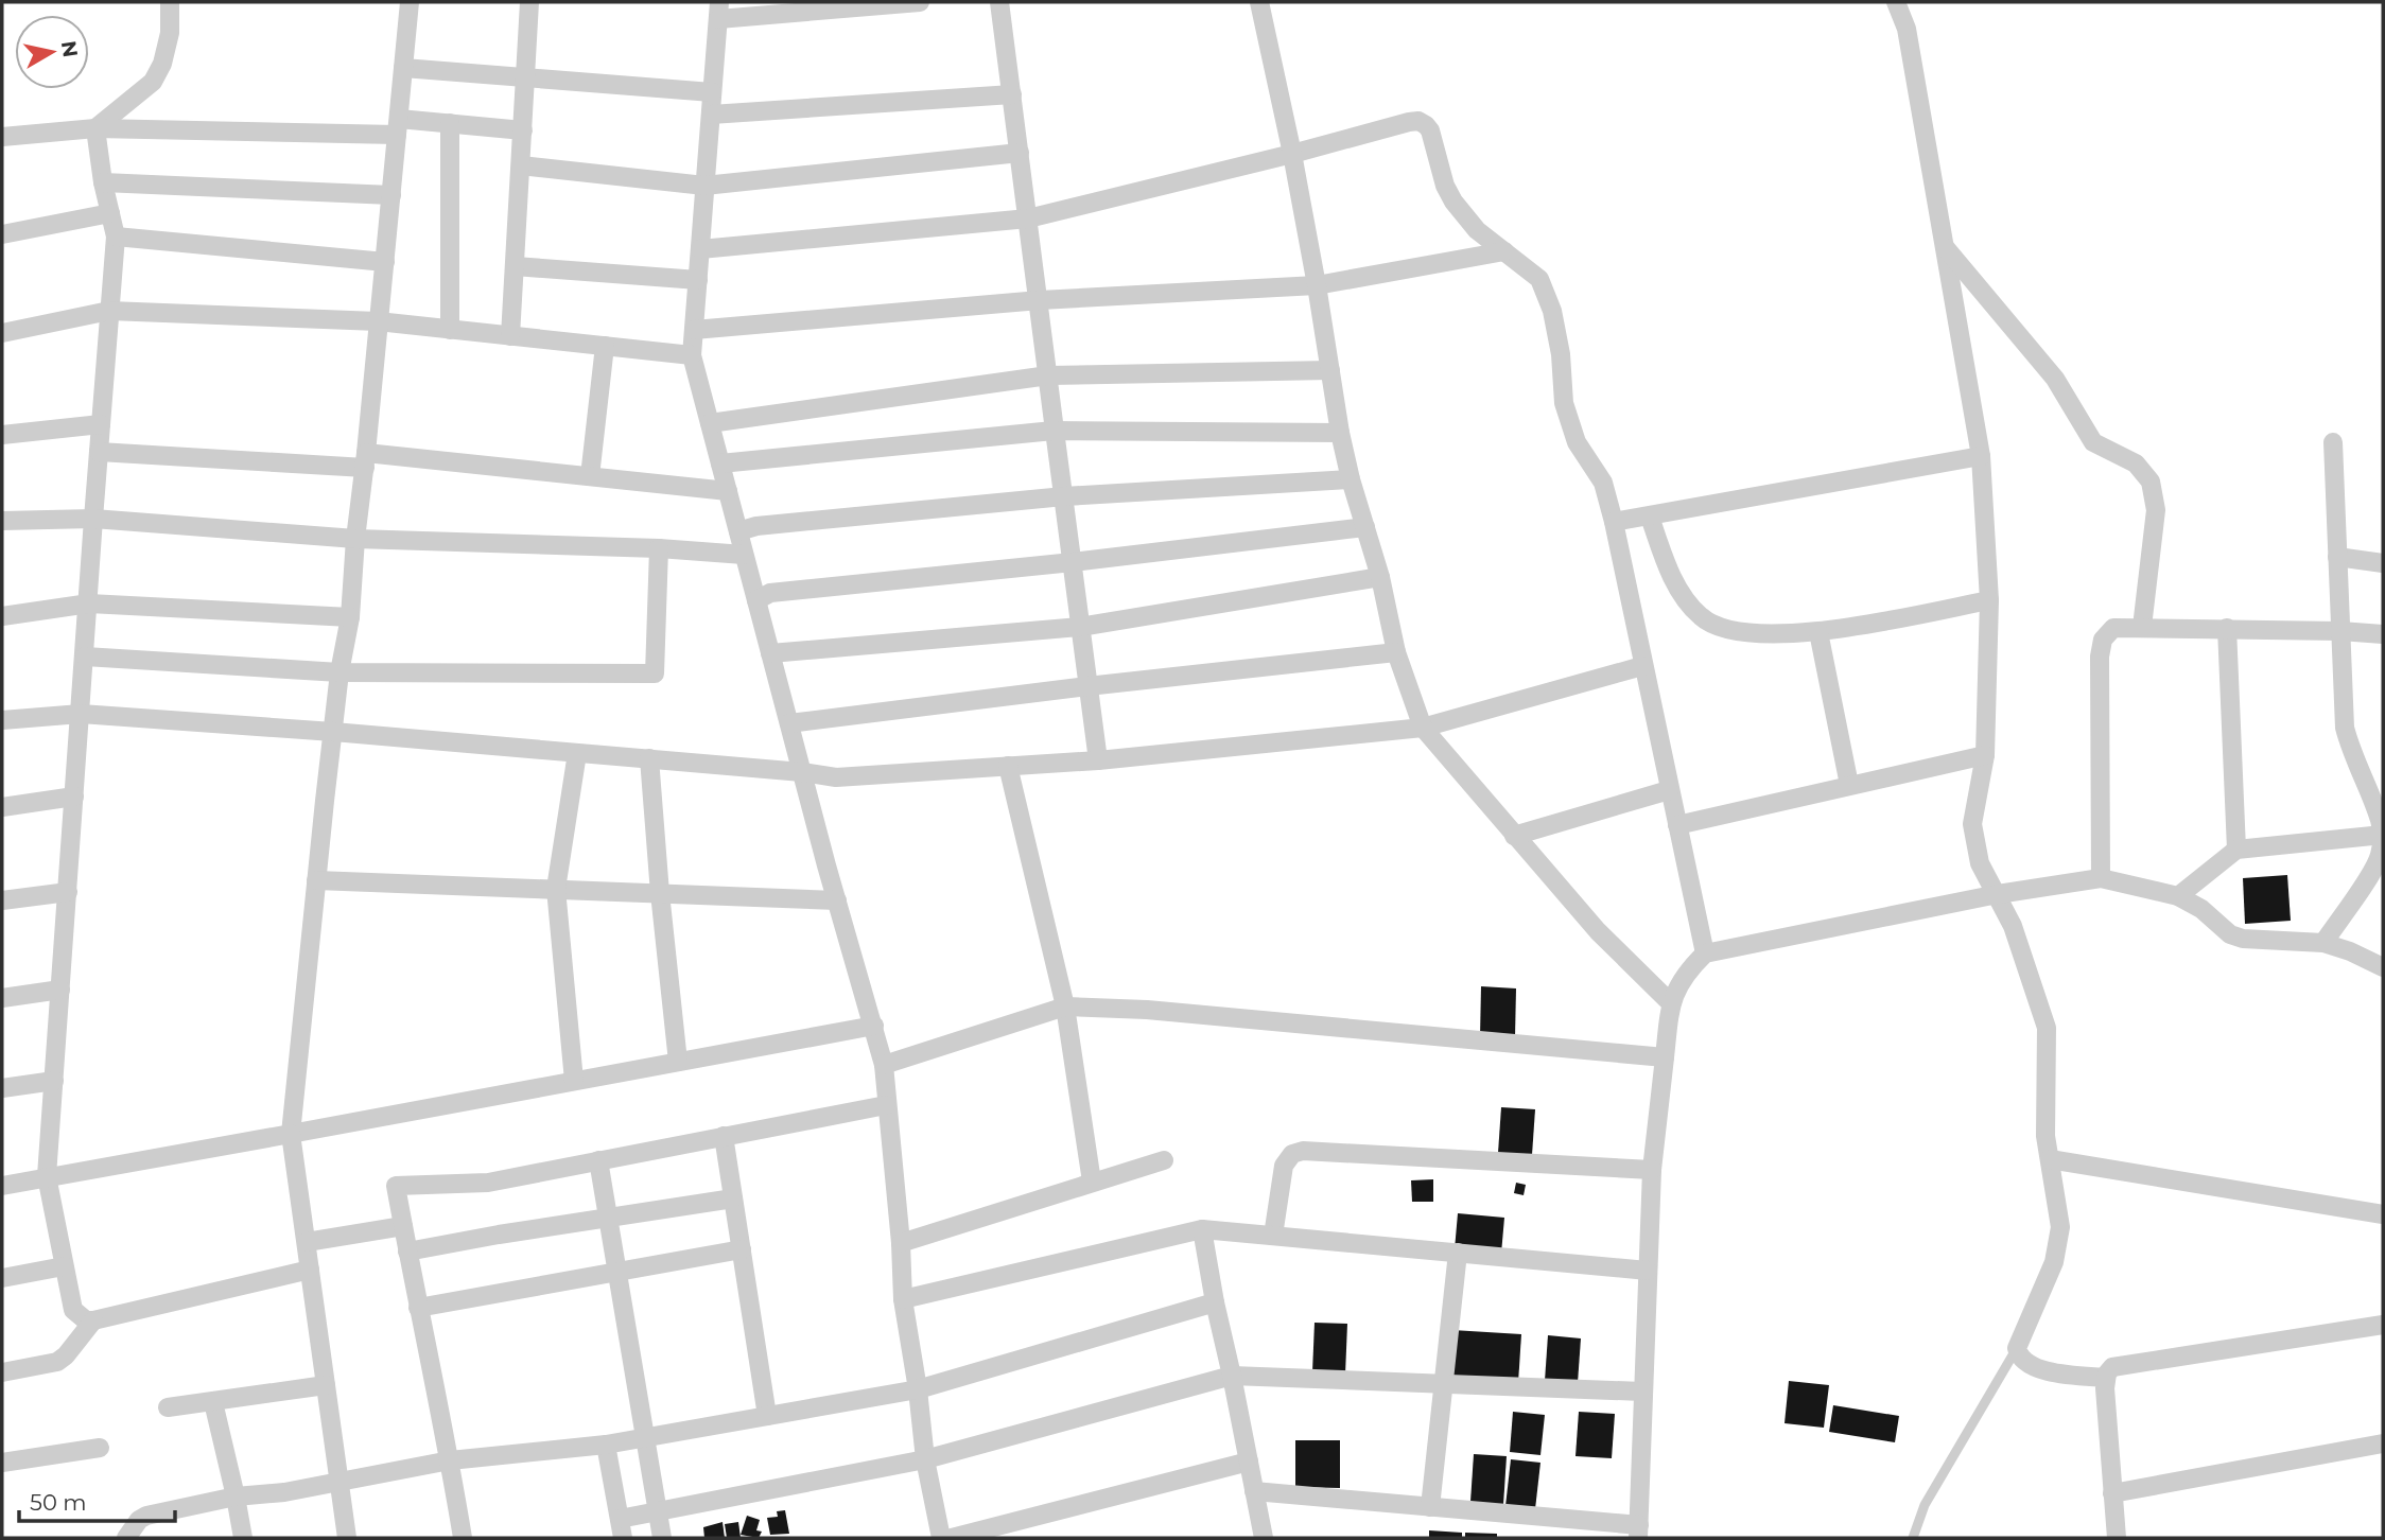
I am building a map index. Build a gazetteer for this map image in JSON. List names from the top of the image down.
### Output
{
  "scale_bar": "50 m",
  "north": "right"
}
